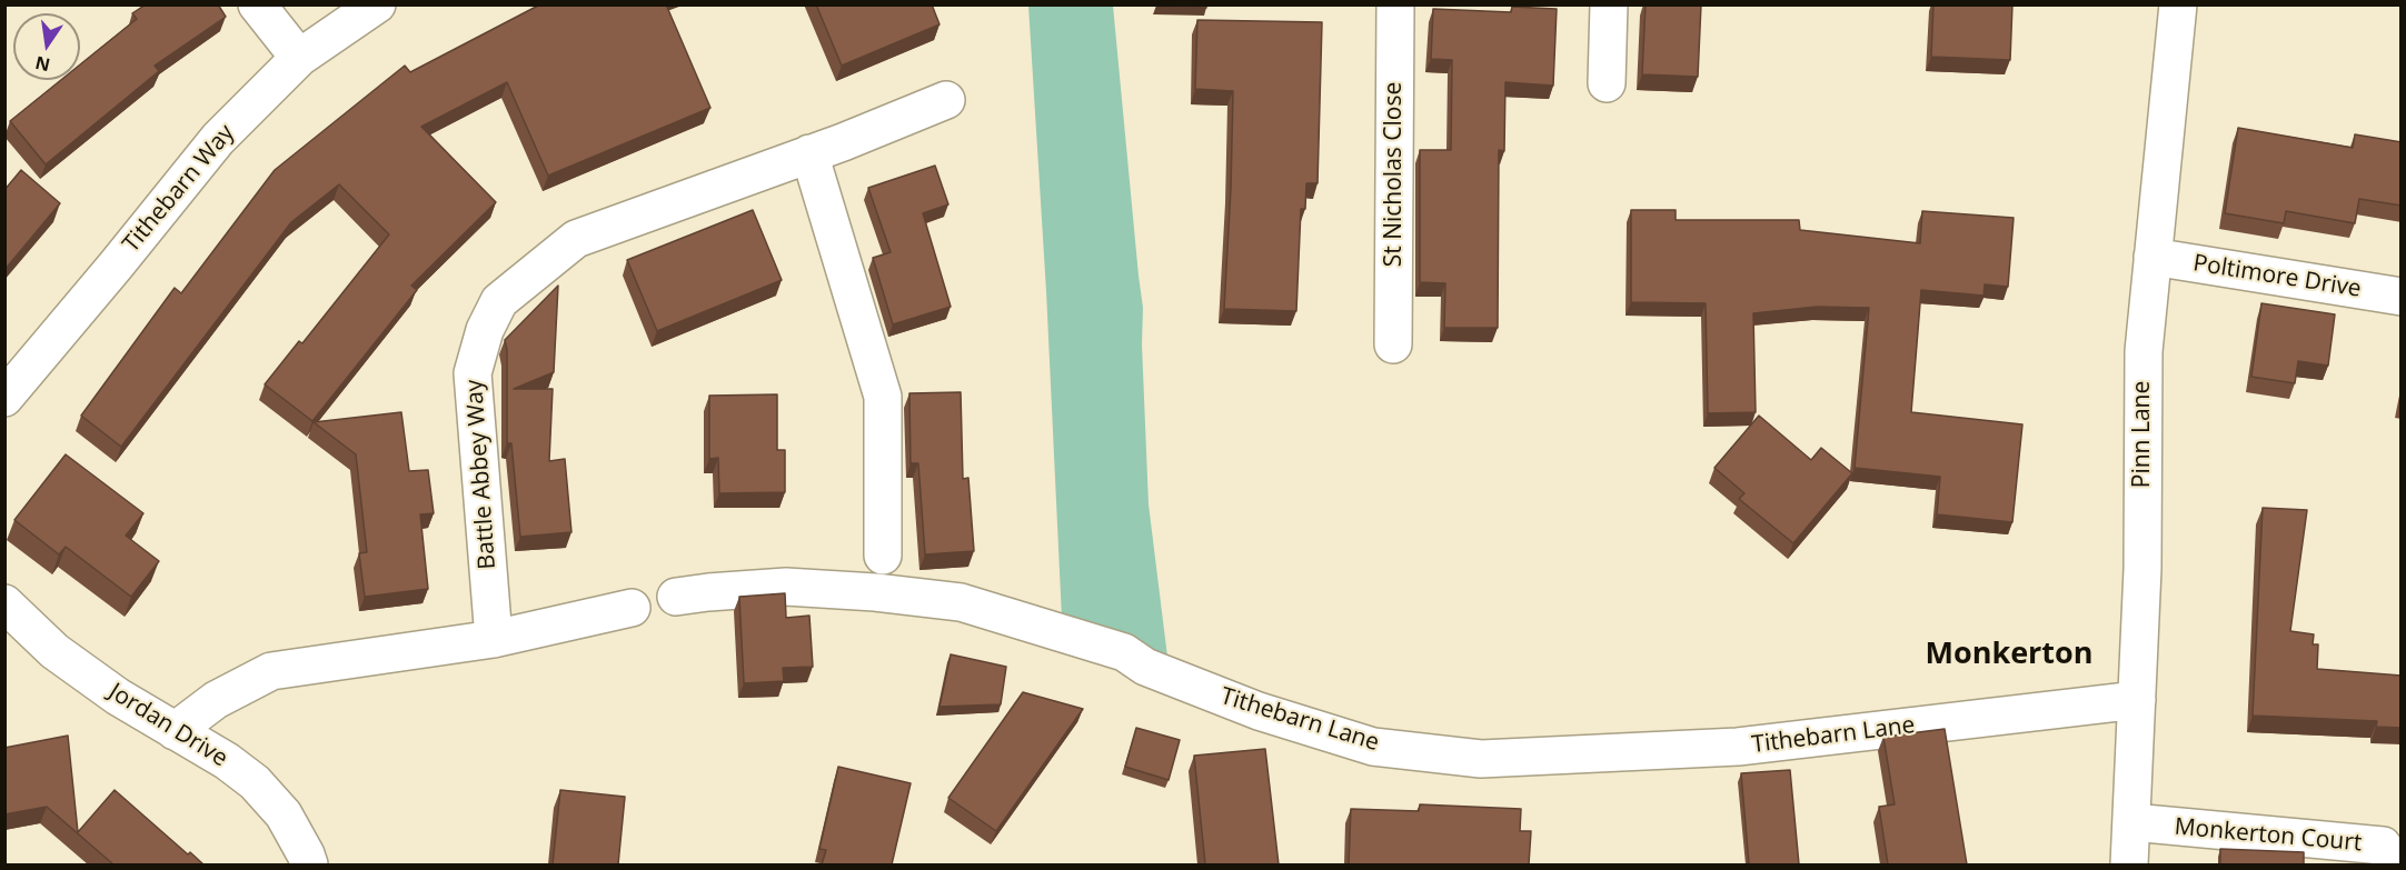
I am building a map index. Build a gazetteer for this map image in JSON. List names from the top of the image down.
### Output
{
  "streets": {
    "street": [
      "St Nicholas Close",
      "Tithebarn Way",
      "Poltimore Drive",
      "Pinn Lane",
      "Battle Abbey Way",
      "Tithebarn Lane",
      "Jordan Drive",
      "Monkerton Court"
    ]
  },
  "crossings": [
    ["Poltimore Drive", "Pinn Lane"],
    ["Pinn Lane", "Tithebarn Lane"],
    ["Pinn Lane", "Monkerton Court"]
  ],
  "districts": ["Monkerton"],
  "north": "bottom"
}
